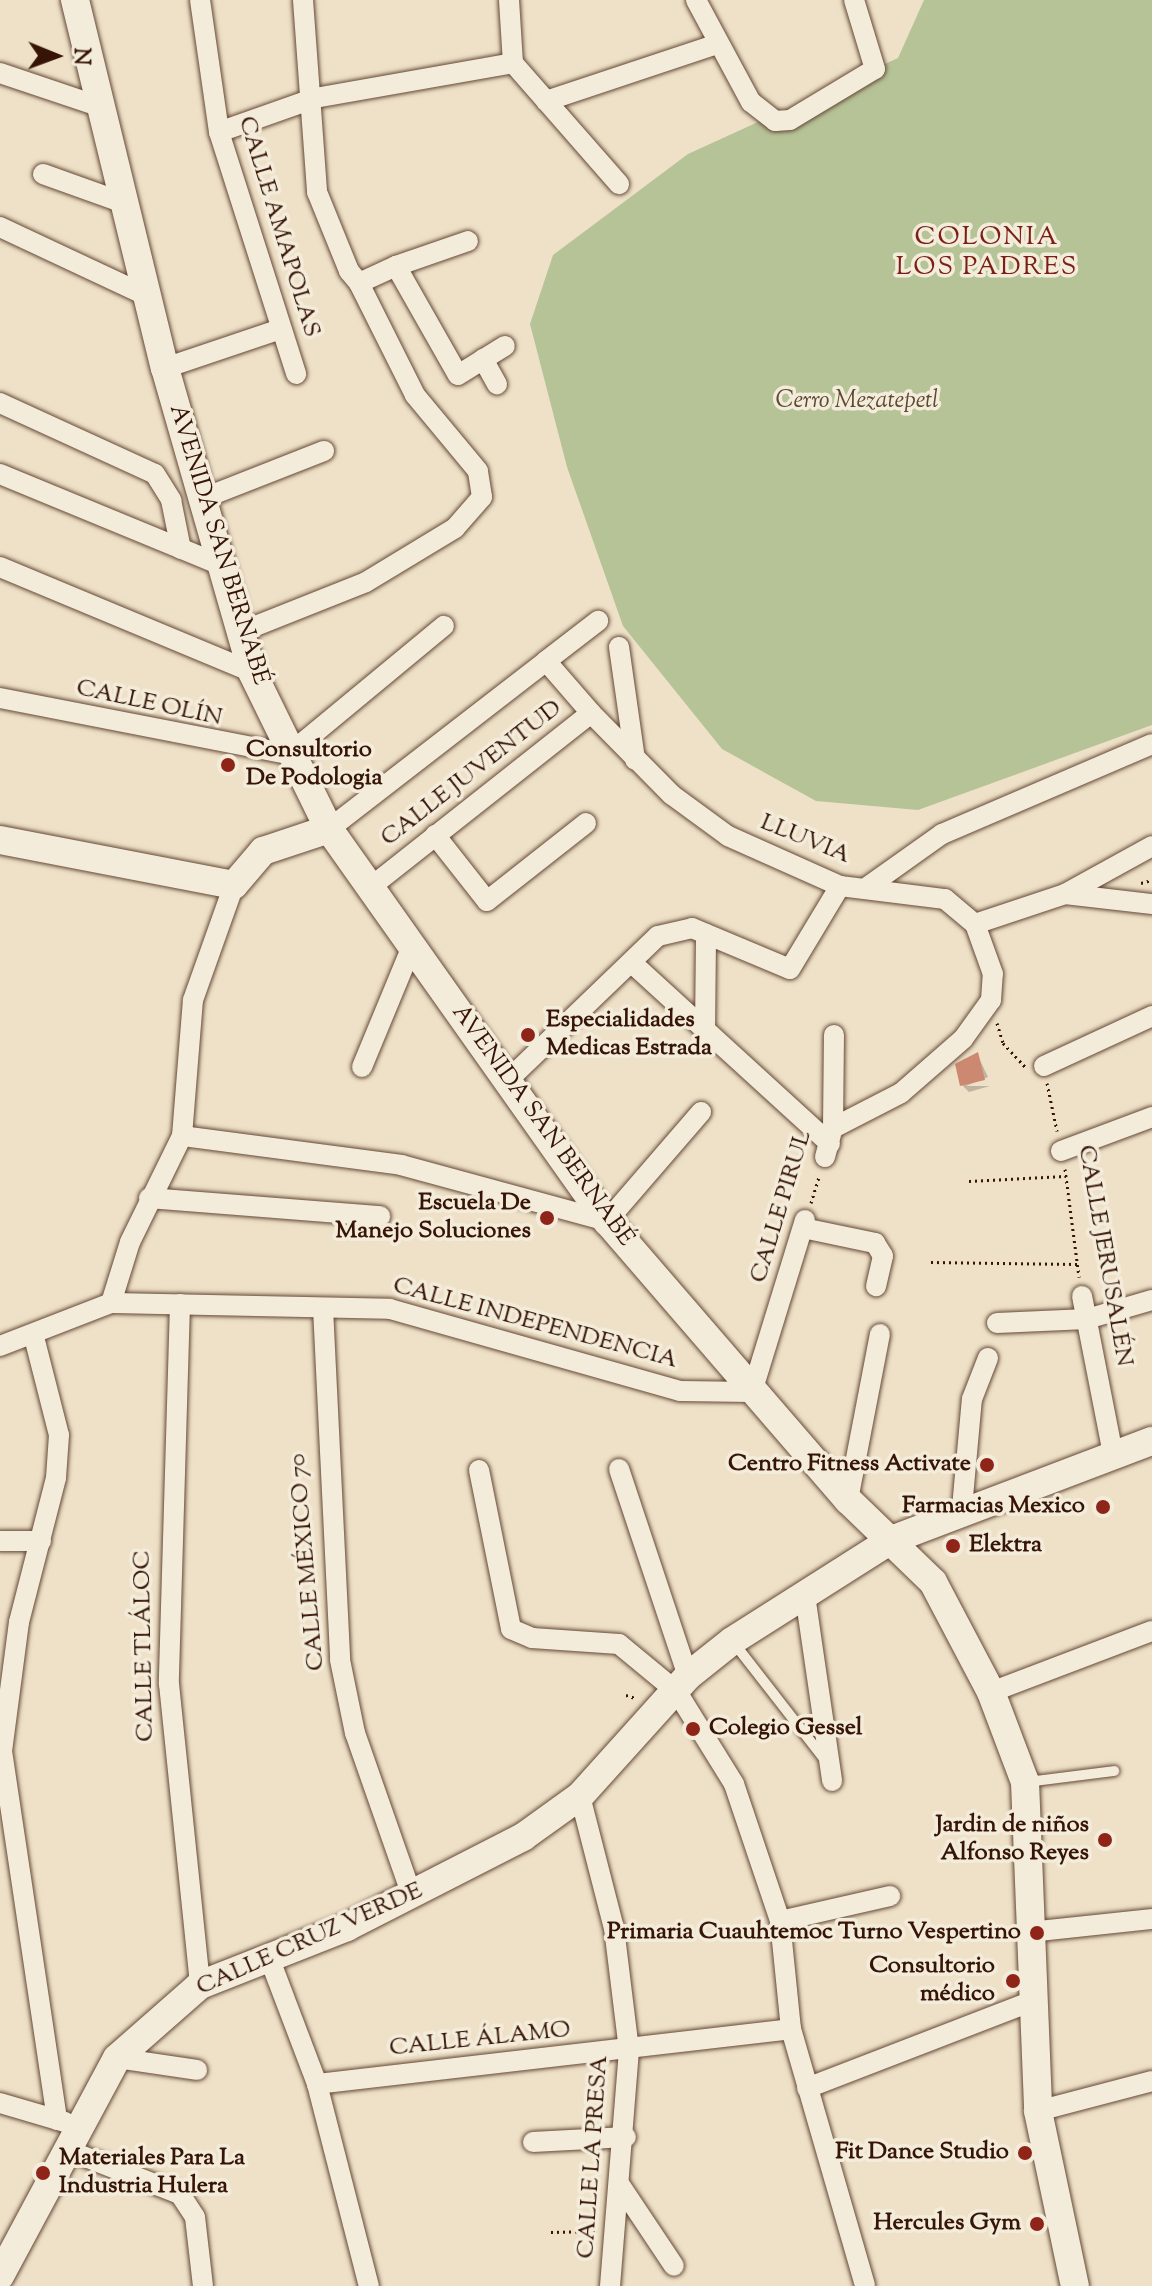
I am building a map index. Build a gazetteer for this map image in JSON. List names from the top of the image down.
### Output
{
  "streets": {
    "main road": ["AVENIDA SAN BERNABÉ", "CALLE CRUZ VERDE"],
    "street": [
      "CALLE AMAPOLAS",
      "CALLE OLÍN",
      "CALLE JUVENTUD",
      "LLUVIA",
      "CALLE PIRUL",
      "CALLE JERUSALÉN",
      "CALLE INDEPENDENCIA",
      "CALLE MÉXICO 70",
      "CALLE TLÁLOC",
      "CALLE ÁLAMO",
      "CALLE LA PRESA"
    ]
  },
  "crossings": [
    ["AVENIDA SAN BERNABÉ", "CALLE OLÍN"],
    ["AVENIDA SAN BERNABÉ", "CALLE JUVENTUD"],
    ["AVENIDA SAN BERNABÉ", "CALLE PIRUL"],
    ["AVENIDA SAN BERNABÉ", "CALLE INDEPENDENCIA"],
    ["AVENIDA SAN BERNABÉ", "CALLE CRUZ VERDE"],
    ["CALLE JUVENTUD", "LLUVIA"],
    ["CALLE PIRUL", "CALLE INDEPENDENCIA"],
    ["CALLE JERUSALÉN", "CALLE CRUZ VERDE"],
    ["CALLE INDEPENDENCIA", "CALLE MÉXICO 70"],
    ["CALLE INDEPENDENCIA", "CALLE TLÁLOC"],
    ["CALLE MÉXICO 70", "CALLE CRUZ VERDE"],
    ["CALLE TLÁLOC", "CALLE CRUZ VERDE"],
    ["CALLE CRUZ VERDE", "CALLE LA PRESA"],
    ["CALLE ÁLAMO", "CALLE LA PRESA"]
  ],
  "districts": ["COLONIA LOS PADRES"],
  "parks": ["Cerro Mezatepetl"],
  "places": [
    "Consultorio De Podologia",
    "Especialidades Medicas Estrada",
    "Escuela De Manejo Soluciones",
    "Centro Fitness Activate",
    "Farmacias Mexico",
    "Elektra",
    "Colegio Gessel",
    "Jardin de niños Alfonso Reyes",
    "Primaria Cuauhtemoc Turno Vespertino",
    "Consultorio médico",
    "Fit Dance Studio",
    "Materiales Para La Industria Hulera",
    "Hercules Gym"
  ],
  "north": "right"
}
